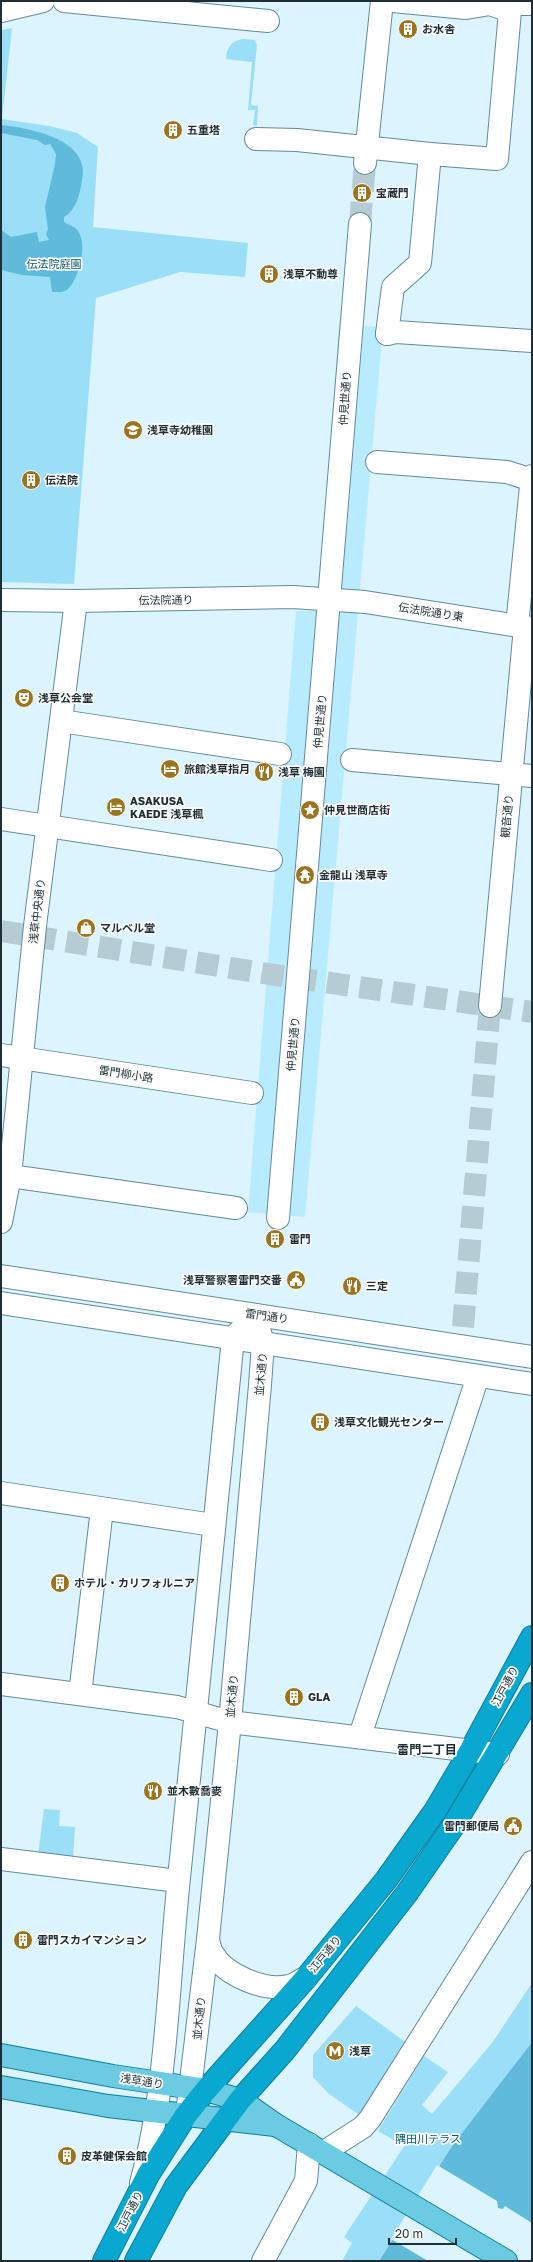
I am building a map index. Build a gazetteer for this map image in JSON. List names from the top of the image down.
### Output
{
  "streets": {
    "highway": ["江戸通り"],
    "main road": ["浅草通り"],
    "street": [
      "仲見世通り",
      "伝法院通り",
      "伝法院通り東",
      "観音通り",
      "浅草中央通り",
      "雷門柳小路",
      "雷門通り",
      "並木通り"
    ]
  },
  "crossings": [
    ["仲見世通り", "伝法院通り"],
    ["仲見世通り", "伝法院通り東"],
    ["伝法院通り", "伝法院通り東"],
    ["伝法院通り", "浅草中央通り"],
    ["伝法院通り東", "観音通り"],
    ["浅草中央通り", "雷門柳小路"],
    ["雷門通り", "並木通り"],
    ["並木通り", "江戸通り"],
    ["並木通り", "浅草通り"],
    ["江戸通り", "浅草通り"]
  ],
  "districts": ["雷門二丁目"],
  "parks": ["伝法院庭園", "隅田川テラス"],
  "places": {
    "building": [
      "お水舎",
      "五重塔",
      "宝蔵門",
      "浅草不動尊",
      "伝法院",
      "雷門",
      "浅草文化観光センター",
      "ホテル・カリフォルニア",
      "GLA",
      "雷門スカイマンション",
      "皮革健保会館"
    ],
    "school or university": ["浅草寺幼稚園"],
    "theatre": ["浅草公会堂"],
    "hotel": ["旅館浅草指月", "ASAKUSA KAEDE 浅草楓"],
    "restaurant": ["浅草 梅園", "三定", "並木數喬麥"],
    "place": ["仲見世商店街"],
    "temple": ["金龍山 浅草寺"],
    "shop": ["マルベル堂"],
    "public building": ["浅草警察署雷門交番", "雷門郵便局"],
    "metro station": ["浅草"]
  },
  "scale_bar": "20 m"
}
